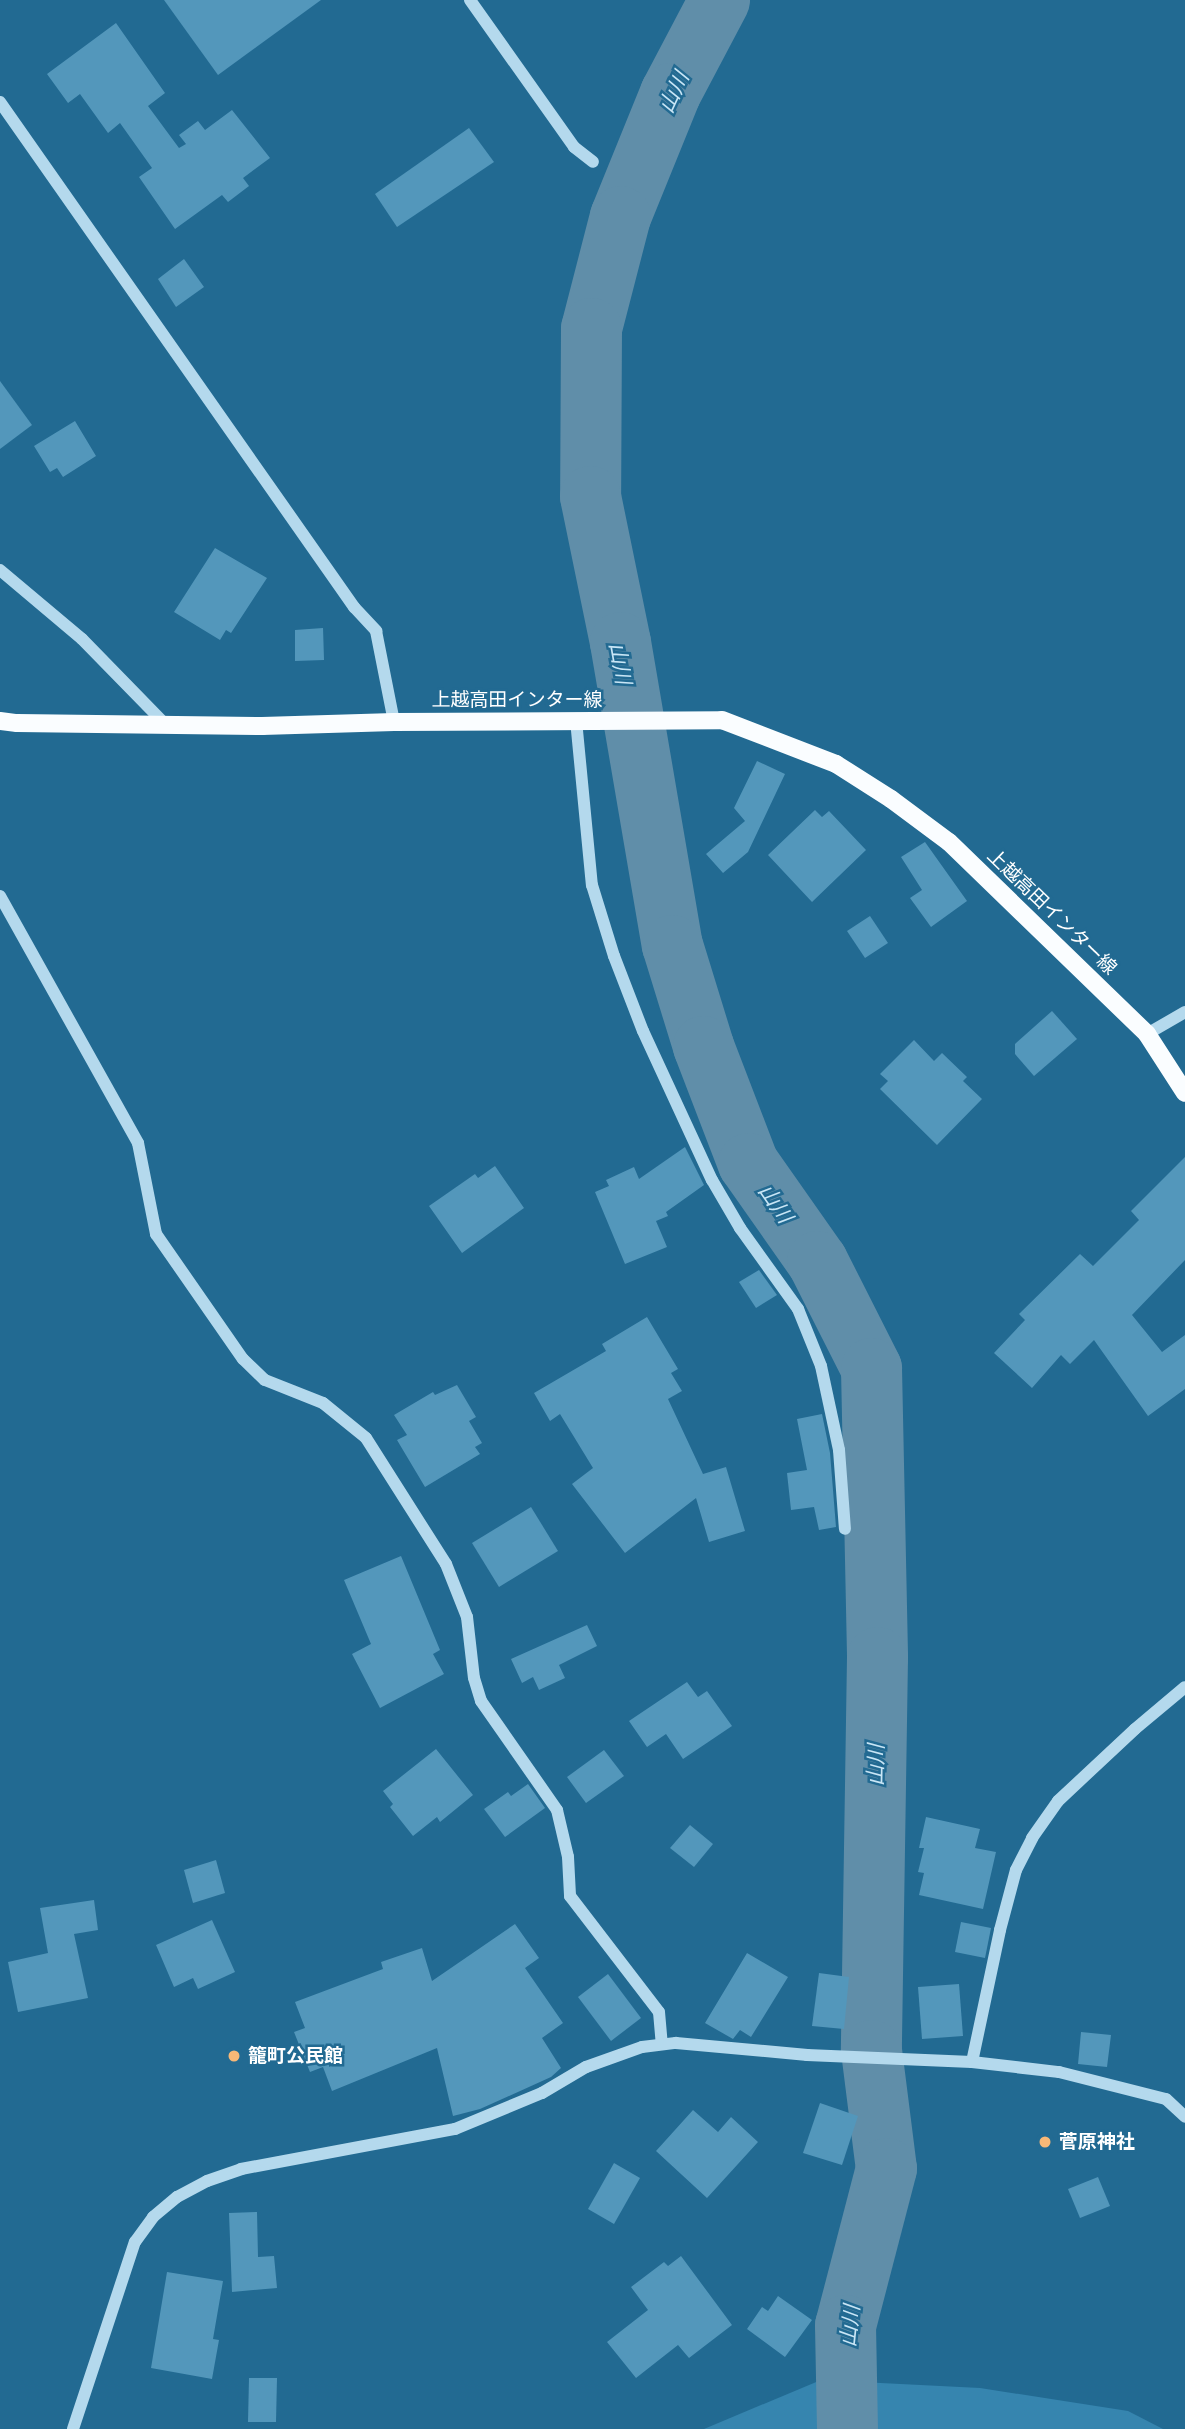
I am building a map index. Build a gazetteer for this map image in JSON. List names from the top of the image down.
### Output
{
  "streets": {
    "main road": ["上越高田インター線"]
  },
  "water": ["山川"],
  "places": ["籠町公民館", "菅原神社"]
}
